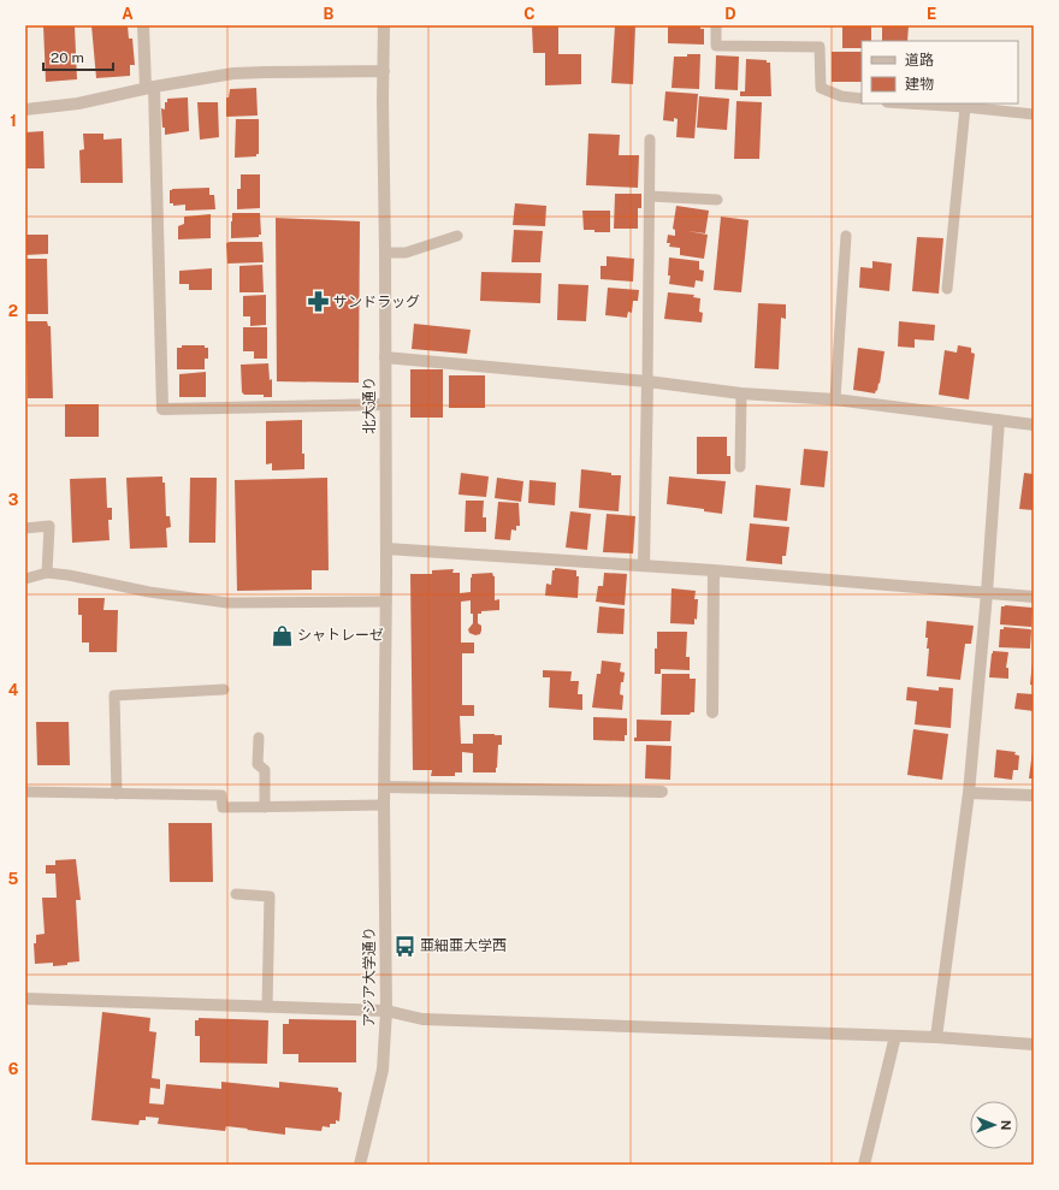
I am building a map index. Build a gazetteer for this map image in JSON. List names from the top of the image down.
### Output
{
  "streets": {
    "street": ["北大通り", "アジア大学通り"]
  },
  "crossings": [
    ["北大通り", "アジア大学通り"]
  ],
  "places": {
    "pharmacy": ["サンドラッグ"],
    "shop": ["シャトレーゼ"],
    "bus stop": ["亜細亜大学西"]
  },
  "legend": ["道路", "建物"],
  "scale_bar": "20 m",
  "north": "right",
  "grid": {
    "columns": [
      "A",
      "B",
      "C",
      "D",
      "E"
    ],
    "rows": [
      "1",
      "2",
      "3",
      "4",
      "5",
      "6"
    ]
  }
}
